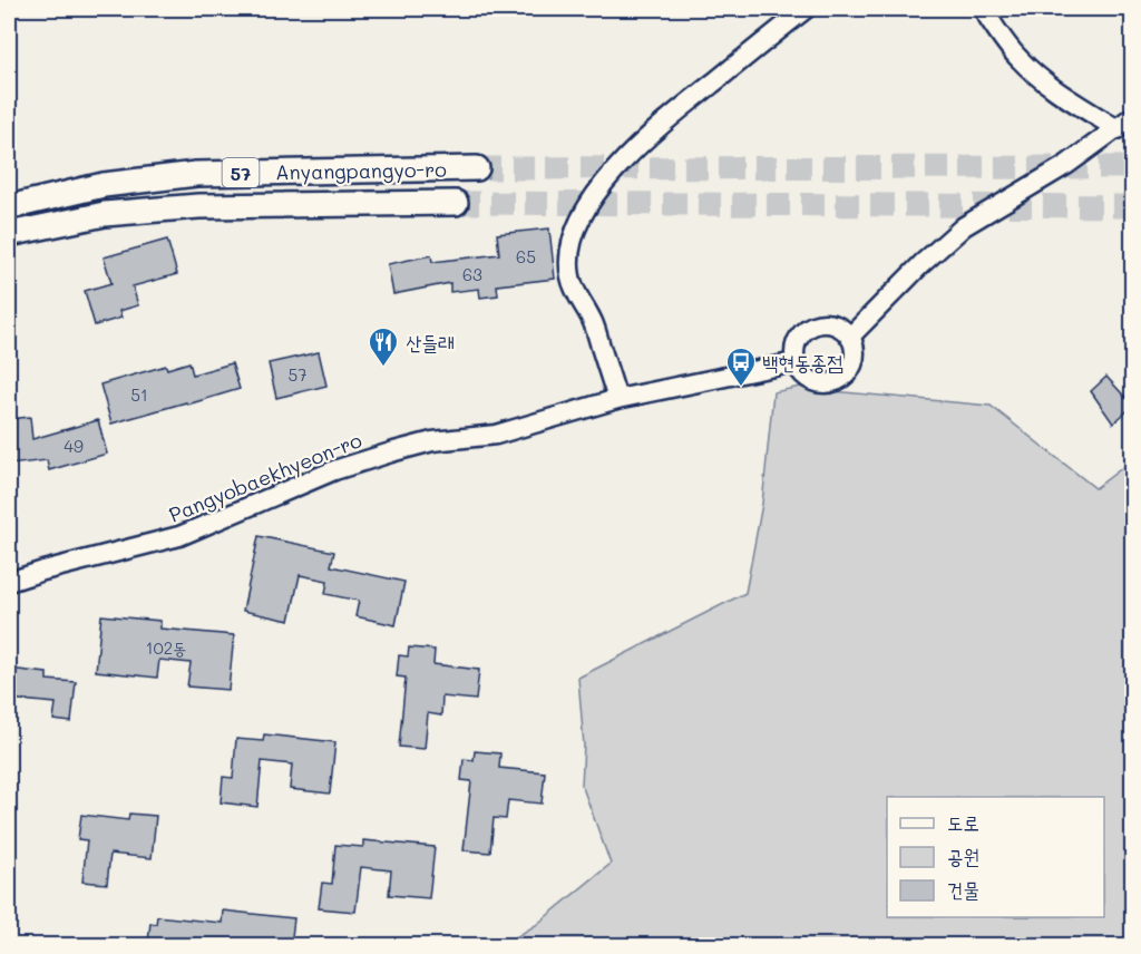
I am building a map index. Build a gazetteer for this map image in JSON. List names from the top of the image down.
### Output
{
  "streets": {
    "main road": ["Anyangpangyo-ro", "57"],
    "street": ["Pangyobaekhyeon-ro"]
  },
  "places": {
    "restaurant": ["산들래"],
    "bus stop": ["백현동종점"]
  },
  "house_numbers": [
    "65",
    "63",
    "57",
    "51",
    "49",
    "102동"
  ],
  "legend": ["도로", "공원", "건물"]
}
